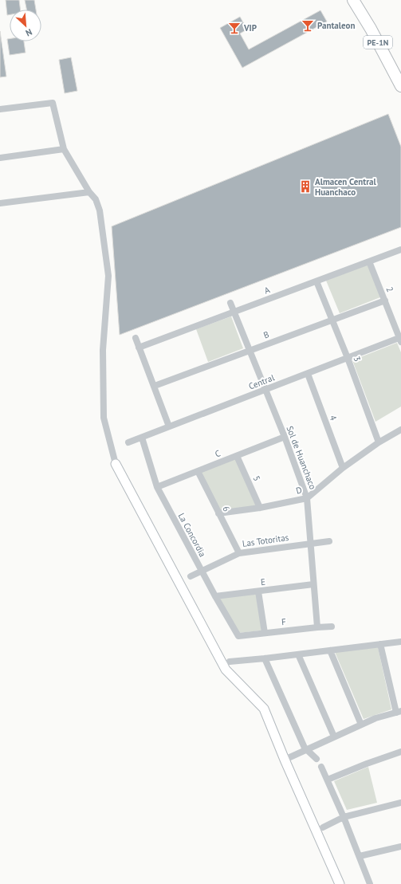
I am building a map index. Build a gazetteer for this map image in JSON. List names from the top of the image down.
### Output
{
  "streets": {
    "highway": ["PE-1N"],
    "street": [
      "2",
      "A",
      "B",
      "3",
      "Central",
      "4",
      "C",
      "Sol de Huanchaco",
      "5",
      "D",
      "6",
      "La Concordia",
      "Las Totoritas",
      "E",
      "F"
    ]
  },
  "crossings": [
    ["2", "A"],
    ["2", "B"],
    ["2", "Central"],
    ["A", "3"],
    ["A", "Sol de Huanchaco"],
    ["B", "3"],
    ["B", "Sol de Huanchaco"],
    ["3", "Central"],
    ["3", "D"],
    ["Central", "4"],
    ["Central", "Sol de Huanchaco"],
    ["Central", "La Concordia"],
    ["4", "D"],
    ["C", "Sol de Huanchaco"],
    ["C", "5"],
    ["C", "6"],
    ["C", "La Concordia"],
    ["Sol de Huanchaco", "D"],
    ["Sol de Huanchaco", "Las Totoritas"],
    ["Sol de Huanchaco", "E"],
    ["Sol de Huanchaco", "F"],
    ["5", "D"],
    ["D", "6"],
    ["6", "Las Totoritas"],
    ["La Concordia", "Las Totoritas"],
    ["La Concordia", "E"],
    ["La Concordia", "F"]
  ],
  "places": {
    "bar": ["Pantaleon", "VIP"],
    "building": ["Almacen Central Huanchaco"]
  },
  "north": "bottom right"
}
